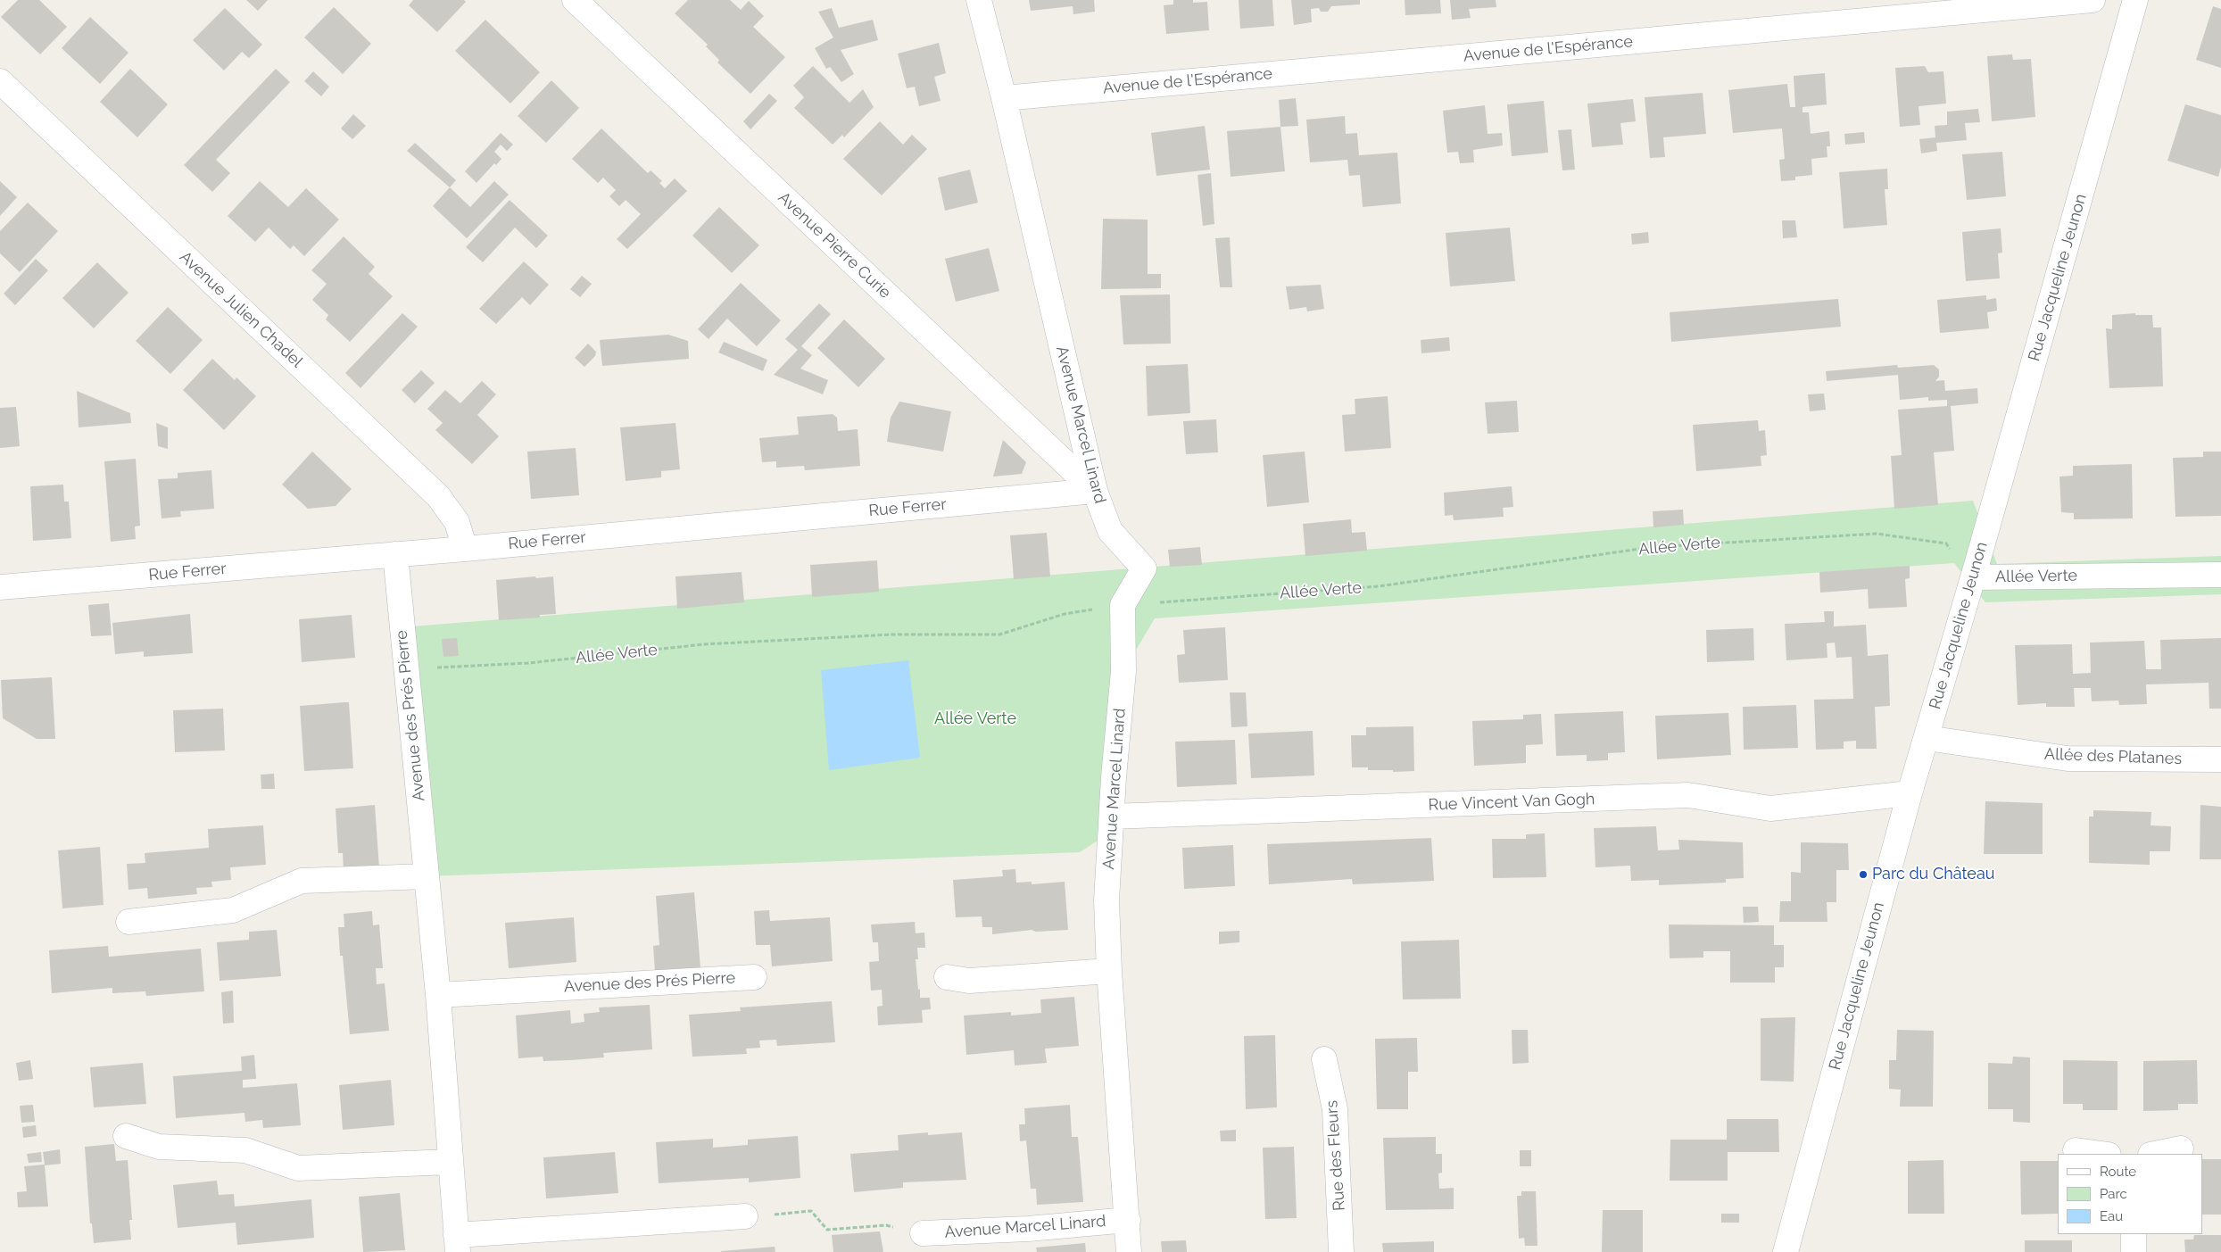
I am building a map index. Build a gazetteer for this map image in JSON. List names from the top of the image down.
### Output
{
  "streets": {
    "street": [
      "Avenue de l'Espérance",
      "Avenue Pierre Curie",
      "Rue Jacqueline Jeunon",
      "Avenue Julien Chadel",
      "Avenue Marcel Linard",
      "Rue Ferrer",
      "Allée Verte",
      "Avenue des Prés Pierre",
      "Allée des Platanes",
      "Rue Vincent Van Gogh",
      "Rue des Fleurs"
    ]
  },
  "crossings": [
    ["Avenue de l'Espérance", "Avenue Marcel Linard"],
    ["Avenue Pierre Curie", "Avenue Marcel Linard"],
    ["Avenue Pierre Curie", "Rue Ferrer"],
    ["Rue Jacqueline Jeunon", "Allée Verte"],
    ["Rue Jacqueline Jeunon", "Allée des Platanes"],
    ["Rue Jacqueline Jeunon", "Rue Vincent Van Gogh"],
    ["Avenue Julien Chadel", "Rue Ferrer"],
    ["Avenue Marcel Linard", "Rue Ferrer"],
    ["Avenue Marcel Linard", "Allée Verte"],
    ["Avenue Marcel Linard", "Rue Vincent Van Gogh"],
    ["Rue Ferrer", "Avenue des Prés Pierre"],
    ["Allée Verte", "Avenue des Prés Pierre"]
  ],
  "parks": ["Allée Verte"],
  "places": ["Parc du Château"],
  "legend": ["Route", "Parc", "Eau"]
}
